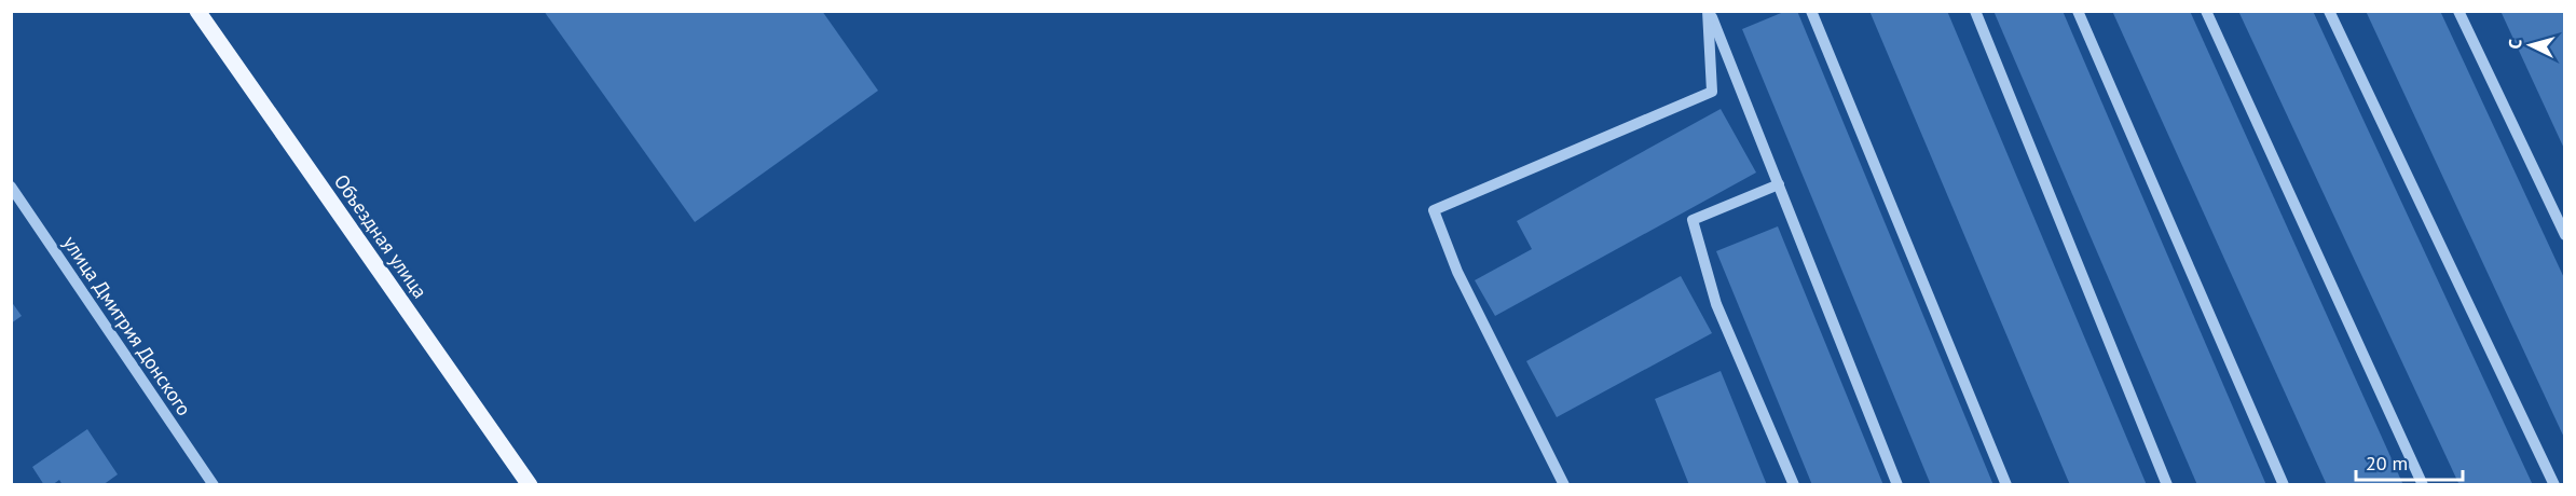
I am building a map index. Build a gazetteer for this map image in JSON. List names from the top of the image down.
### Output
{
  "streets": {
    "main road": ["Объездная улица"],
    "street": ["улица Дмитрия Донского"]
  },
  "scale_bar": "20 m",
  "north": "left"
}
